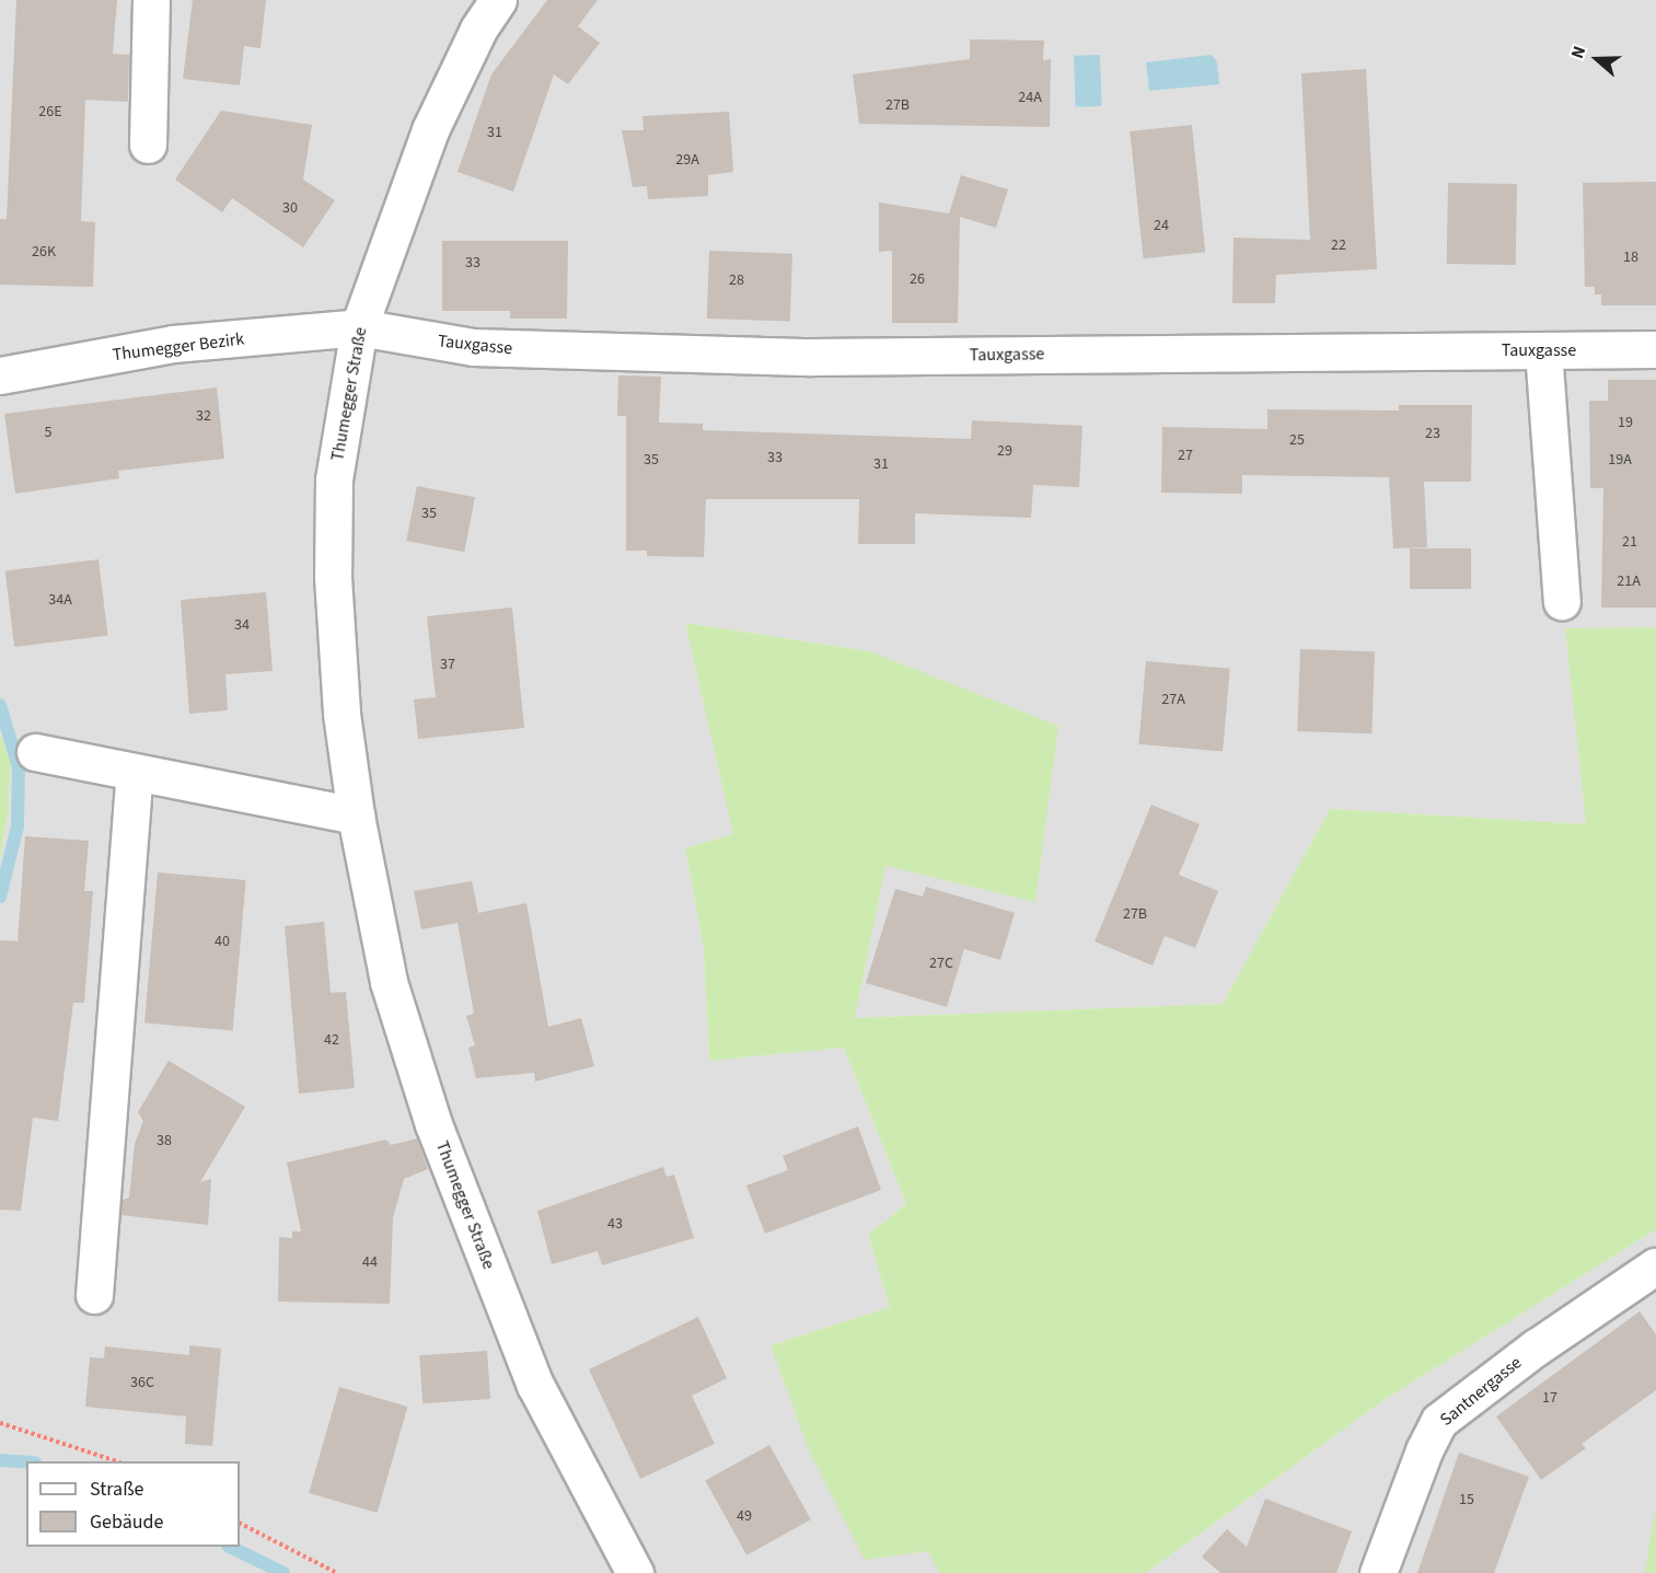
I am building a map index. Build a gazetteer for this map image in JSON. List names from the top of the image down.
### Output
{
  "streets": {
    "street": [
      "Tauxgasse",
      "Thumegger Bezirk",
      "Thumegger Straße",
      "Santnergasse"
    ]
  },
  "crossings": [
    ["Tauxgasse", "Thumegger Bezirk"],
    ["Tauxgasse", "Thumegger Straße"],
    ["Thumegger Bezirk", "Thumegger Straße"]
  ],
  "house_numbers": [
    "24A",
    "27B",
    "26E",
    "31",
    "29A",
    "30",
    "24",
    "22",
    "26K",
    "18",
    "33",
    "26",
    "28",
    "32",
    "19",
    "5",
    "23",
    "25",
    "29",
    "27",
    "33",
    "35",
    "19A",
    "31",
    "35",
    "21",
    "21A",
    "34A",
    "34",
    "37",
    "27A",
    "27B",
    "40",
    "27C",
    "42",
    "38",
    "43",
    "44",
    "36C",
    "17",
    "15",
    "49"
  ],
  "legend": ["Straße", "Gebäude"],
  "north": "left"
}
